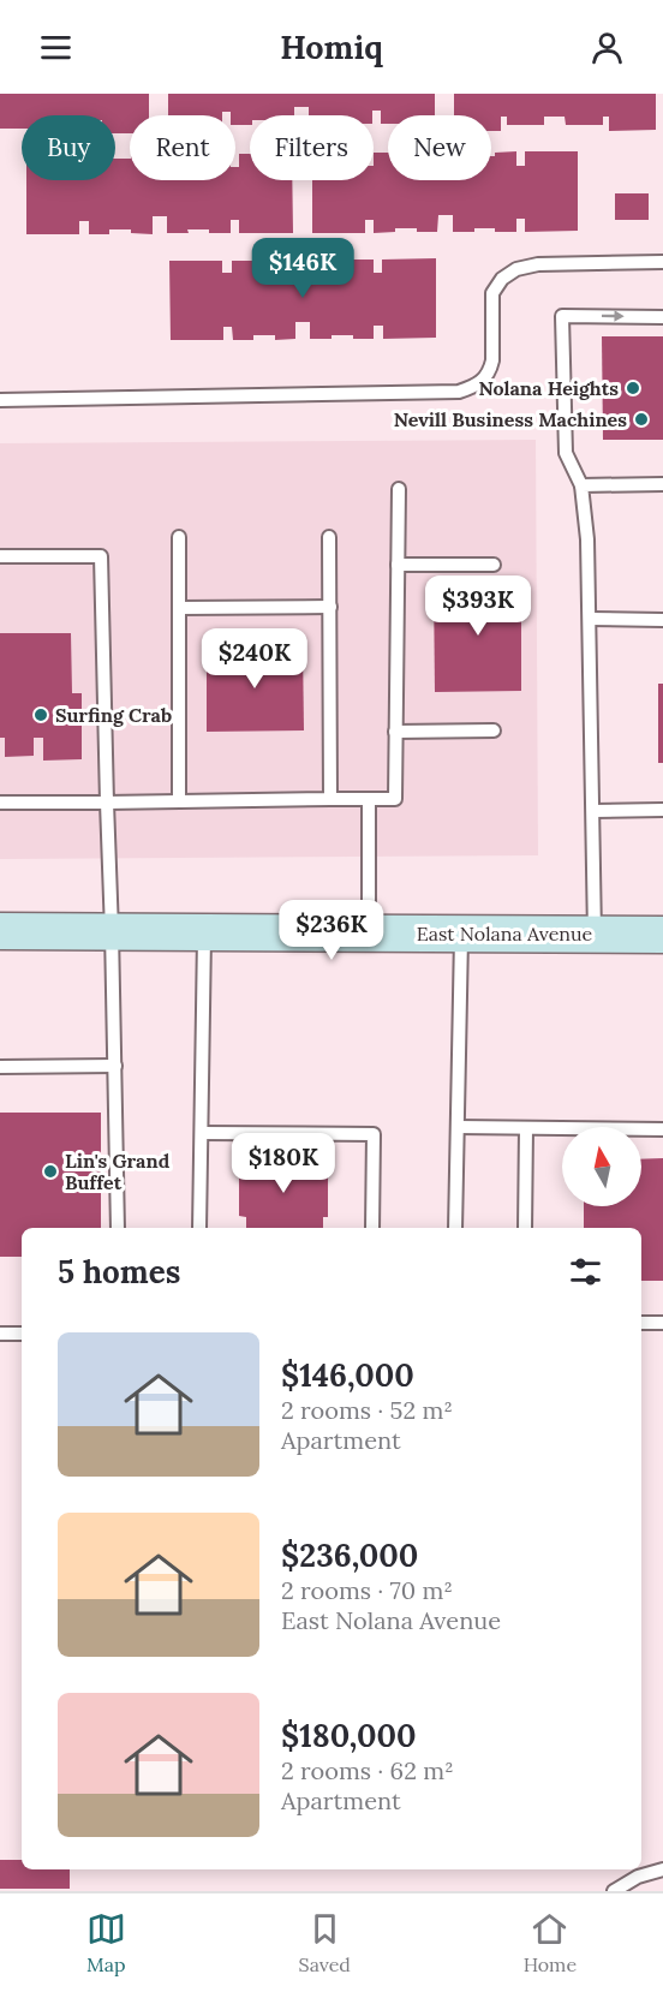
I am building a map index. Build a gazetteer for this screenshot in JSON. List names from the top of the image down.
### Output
{
  "streets": {
    "main road": ["East Nolana Avenue"]
  },
  "places": [
    "Nolana Heights",
    "Nevill Business Machines",
    "Surfing Crab",
    "Lin's Grand Buffet"
  ],
  "north": "top",
  "page": {
    "header": "Homiq",
    "chip": [
      "Buy",
      "Rent",
      "Filters",
      "New"
    ],
    "price": [
      "$146K",
      "$393K",
      "$240K",
      "$236K",
      "$180K"
    ],
    "heading": "5 homes",
    "list": [
      {
        "name": "$146,000",
        "note": "2 rooms · 52 m² · Apartment"
      },
      {
        "name": "$236,000",
        "note": "2 rooms · 70 m² · East Nolana Avenue"
      },
      {
        "name": "$180,000",
        "note": "2 rooms · 62 m² · Apartment"
      }
    ],
    "tabs": ["Map", "Saved", "Home"]
  }
}
